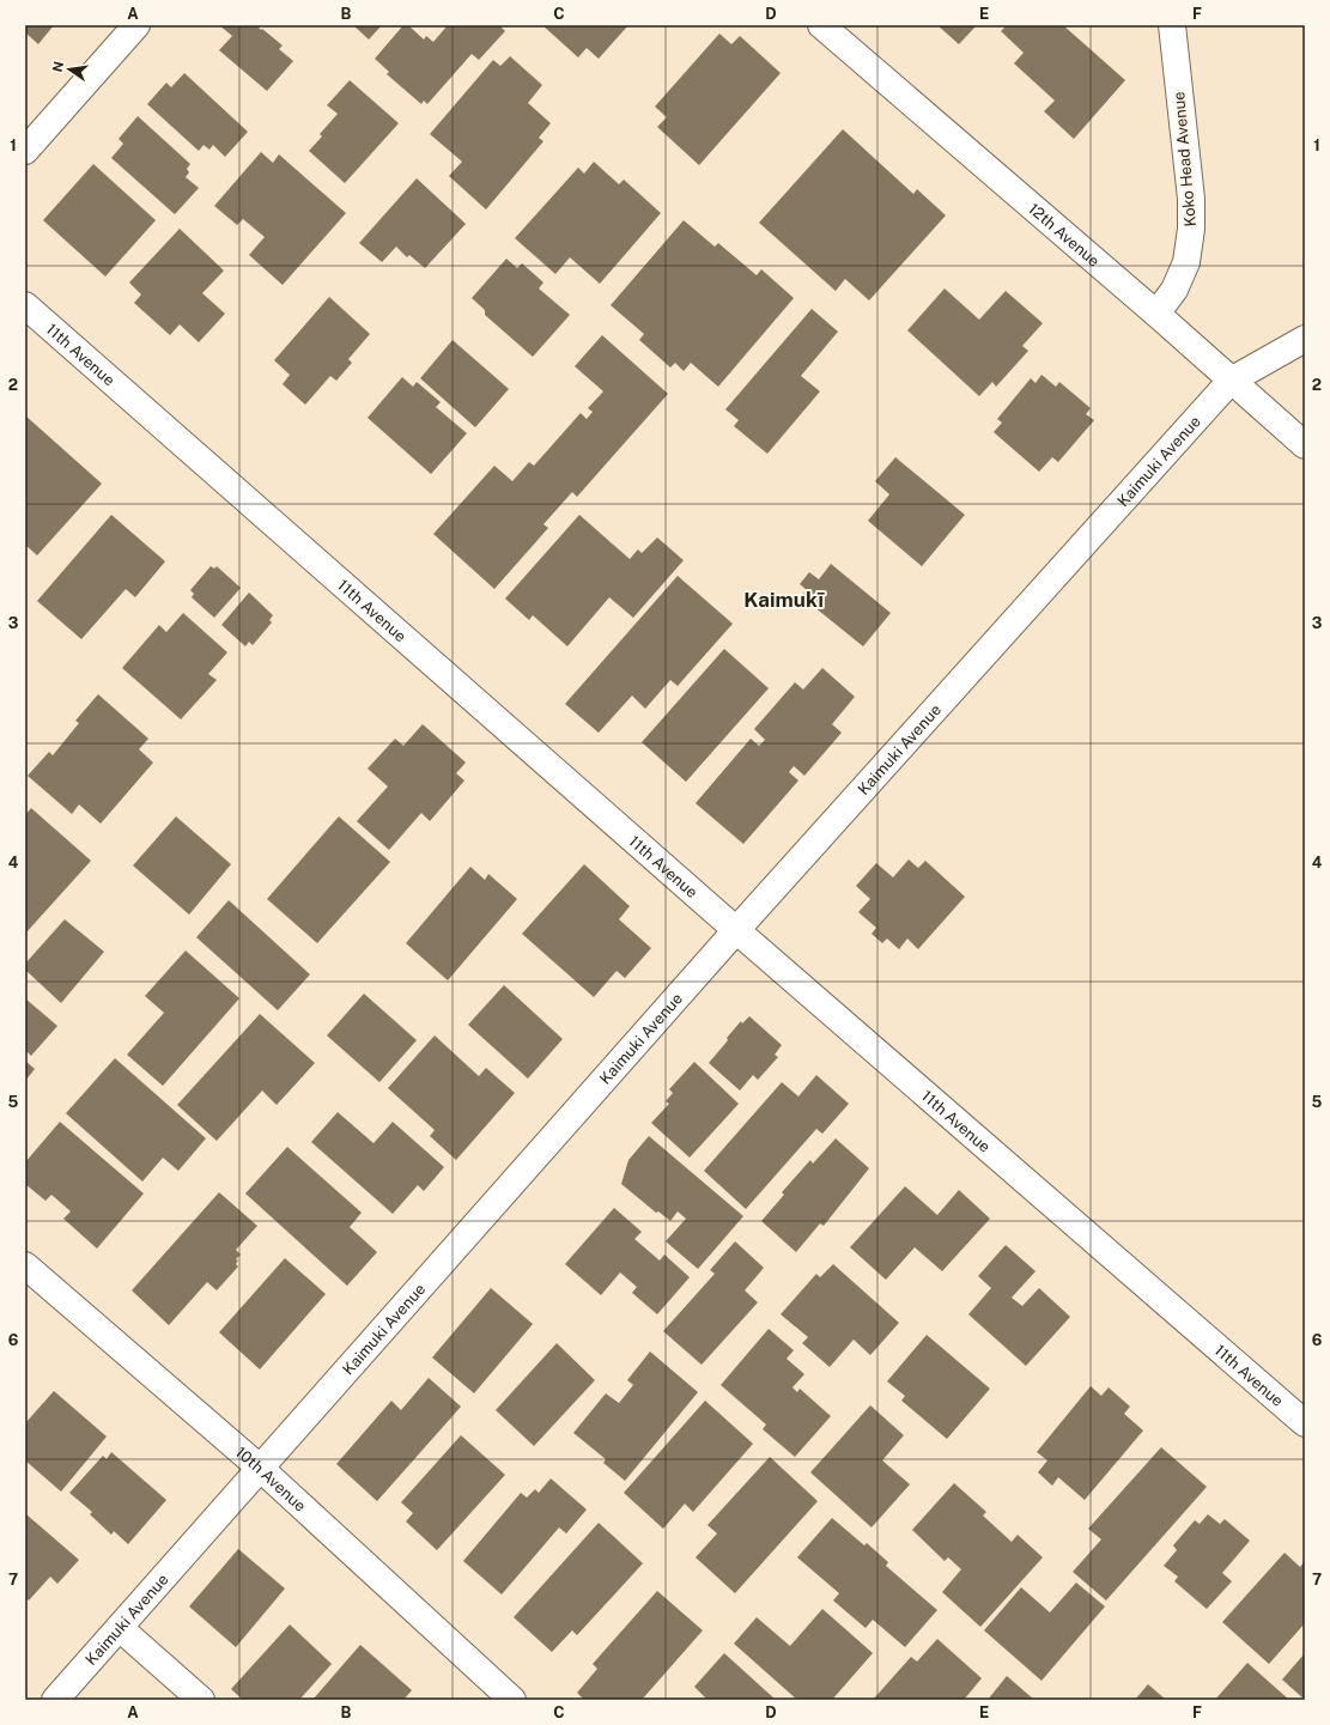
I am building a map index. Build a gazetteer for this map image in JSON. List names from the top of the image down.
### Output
{
  "streets": {
    "street": [
      "Koko Head Avenue",
      "12th Avenue",
      "11th Avenue",
      "Kaimuki Avenue",
      "10th Avenue"
    ]
  },
  "crossings": [
    ["Koko Head Avenue", "12th Avenue"],
    ["12th Avenue", "Kaimuki Avenue"],
    ["11th Avenue", "Kaimuki Avenue"],
    ["Kaimuki Avenue", "10th Avenue"]
  ],
  "districts": ["Kaimukī"],
  "north": "left",
  "grid": {
    "columns": [
      "A",
      "B",
      "C",
      "D",
      "E",
      "F"
    ],
    "rows": [
      "1",
      "2",
      "3",
      "4",
      "5",
      "6",
      "7"
    ]
  }
}
